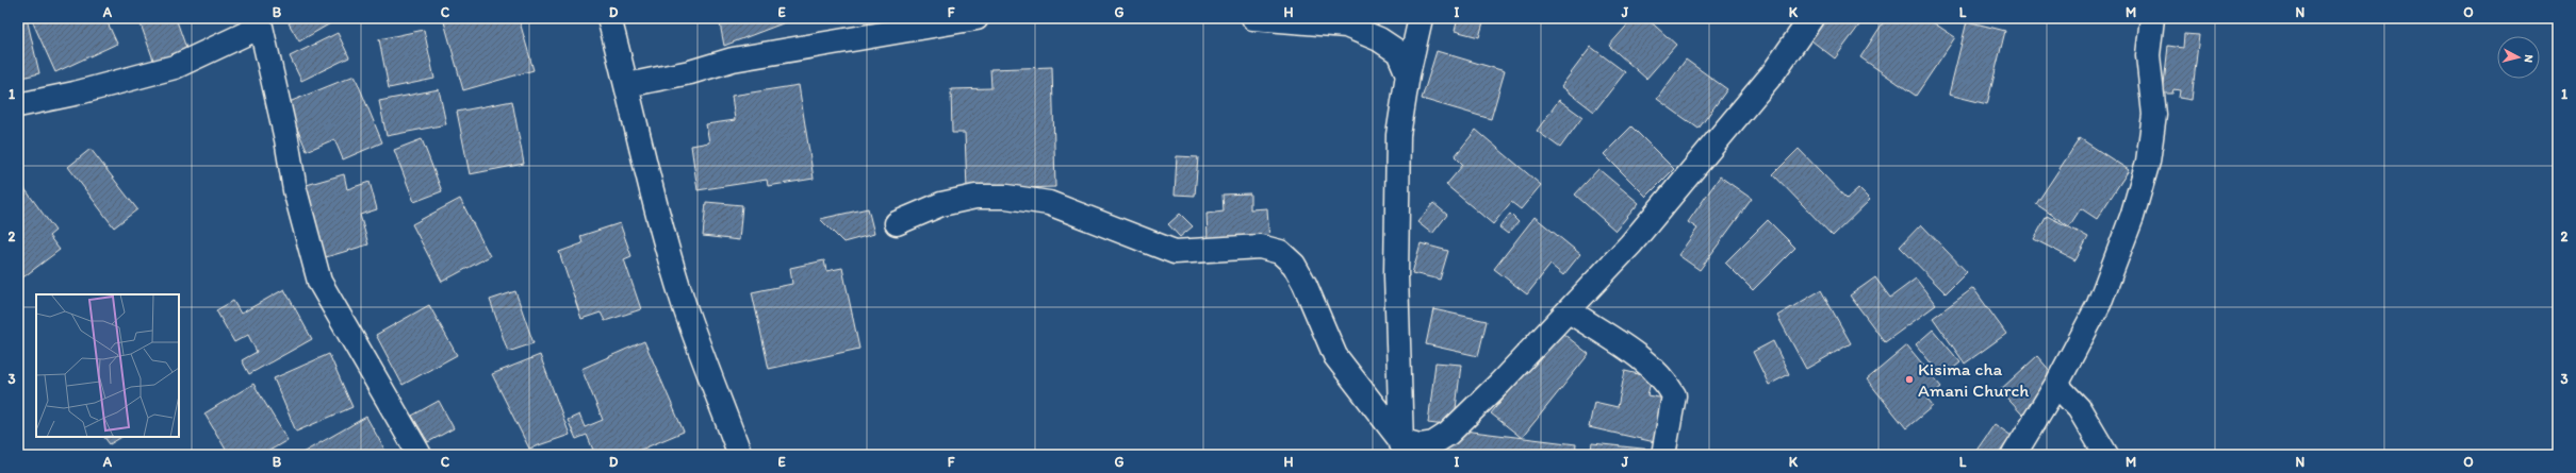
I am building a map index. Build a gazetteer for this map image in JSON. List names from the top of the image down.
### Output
{
  "places": ["Kisima cha Amani Church"],
  "north": "right",
  "grid": {
    "columns": [
      "A",
      "B",
      "C",
      "D",
      "E",
      "F",
      "G",
      "H",
      "I",
      "J",
      "K",
      "L",
      "M",
      "N",
      "O"
    ],
    "rows": ["1", "2", "3"]
  }
}
